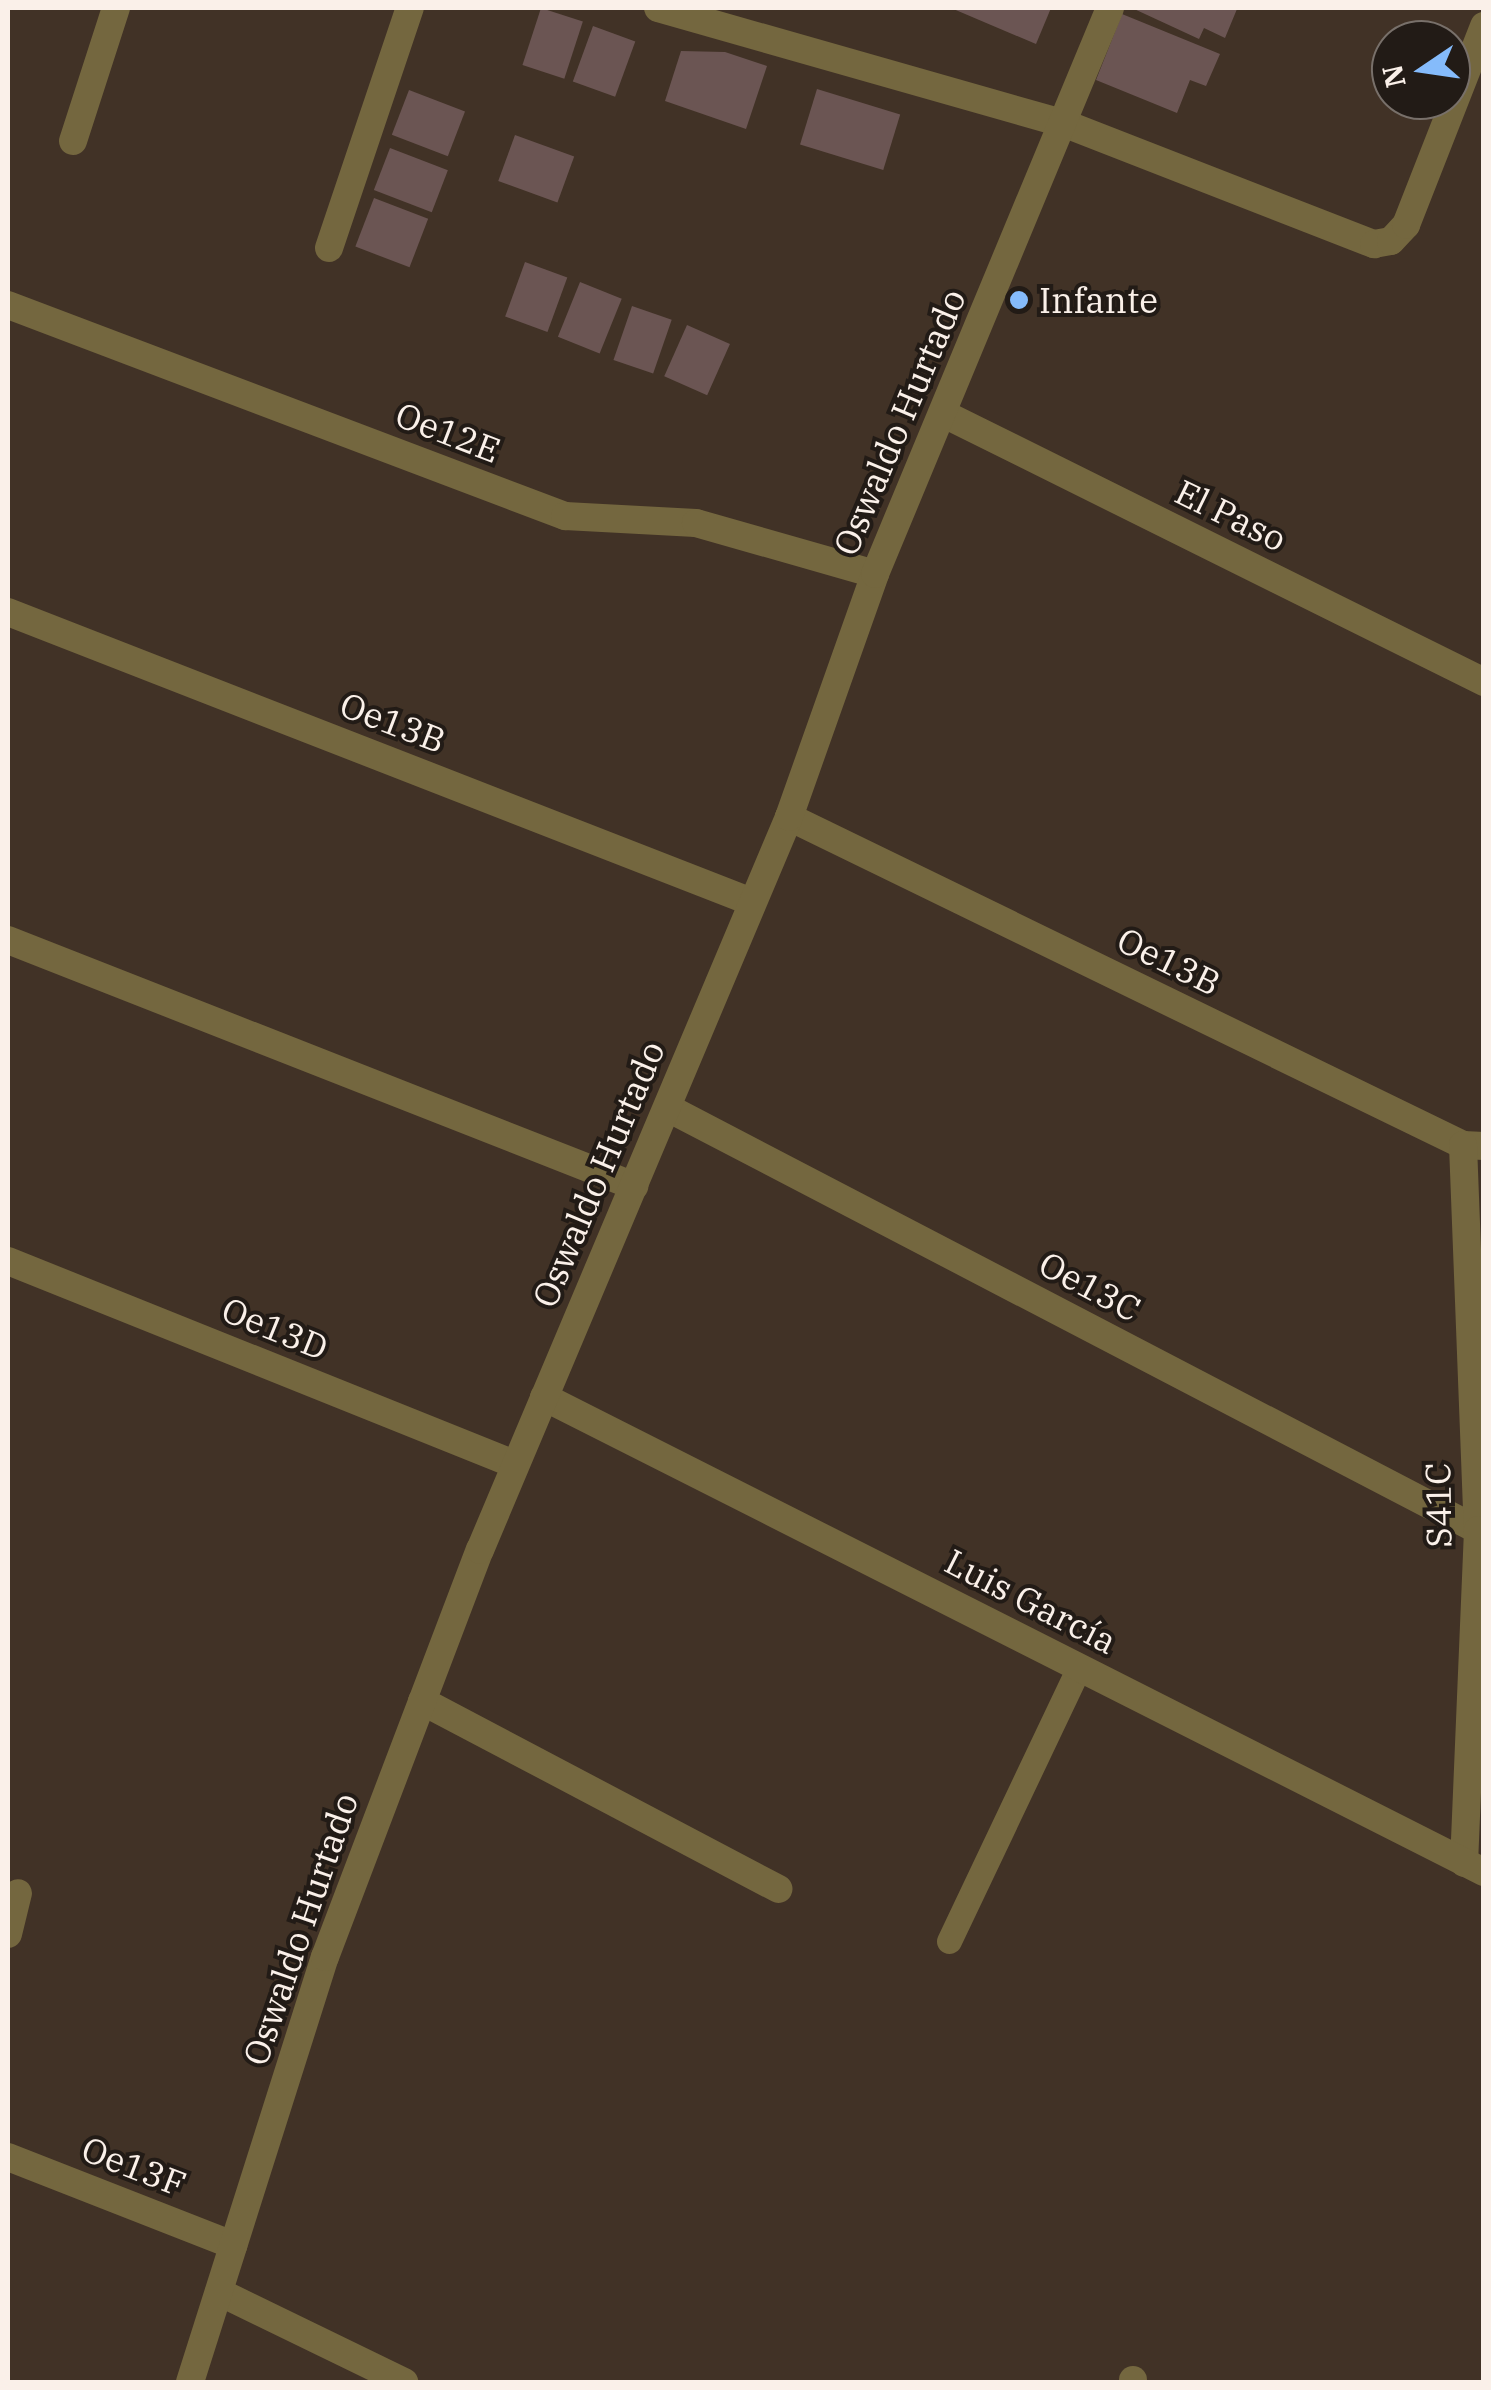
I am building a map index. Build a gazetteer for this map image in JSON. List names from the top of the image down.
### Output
{
  "streets": {
    "street": [
      "Oswaldo Hurtado",
      "Oe12E",
      "El Paso",
      "Oe13B",
      "Oe13C",
      "Oe13D",
      "S41C",
      "Luis García",
      "Oe13F"
    ]
  },
  "crossings": [
    ["Oswaldo Hurtado", "Oe12E"],
    ["Oswaldo Hurtado", "El Paso"],
    ["Oswaldo Hurtado", "Oe13B"],
    ["Oswaldo Hurtado", "Oe13C"],
    ["Oswaldo Hurtado", "Oe13D"],
    ["Oswaldo Hurtado", "Luis García"],
    ["Oswaldo Hurtado", "Oe13F"],
    ["Oe13B", "S41C"],
    ["Oe13C", "S41C"],
    ["S41C", "Luis García"]
  ],
  "places": ["Infante"],
  "north": "left"
}
